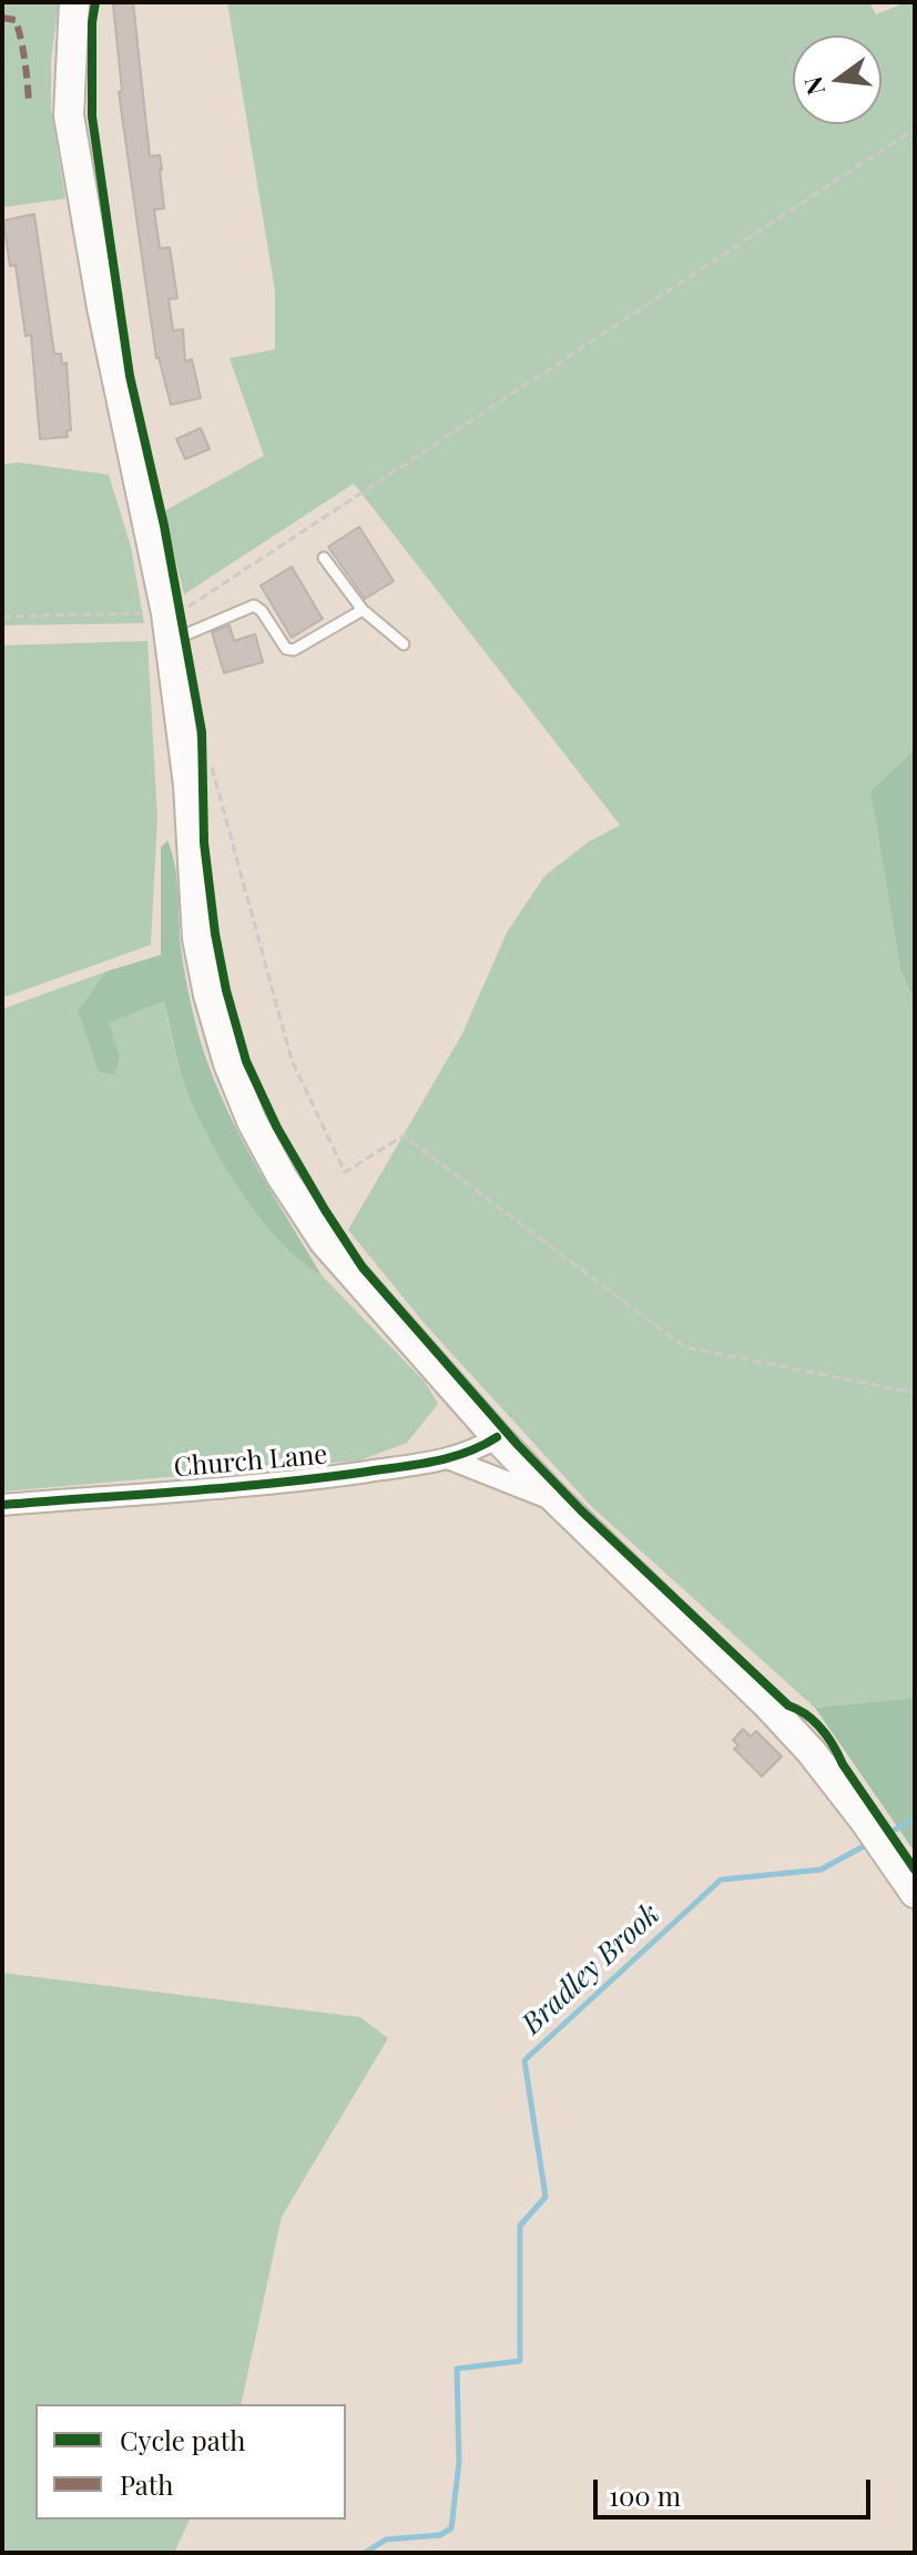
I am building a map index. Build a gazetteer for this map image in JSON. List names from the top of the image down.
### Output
{
  "streets": {
    "street": ["Church Lane"]
  },
  "water": ["Bradley Brook"],
  "legend": ["Cycle path", "Path"],
  "scale_bar": "100 m",
  "north": "left"
}
